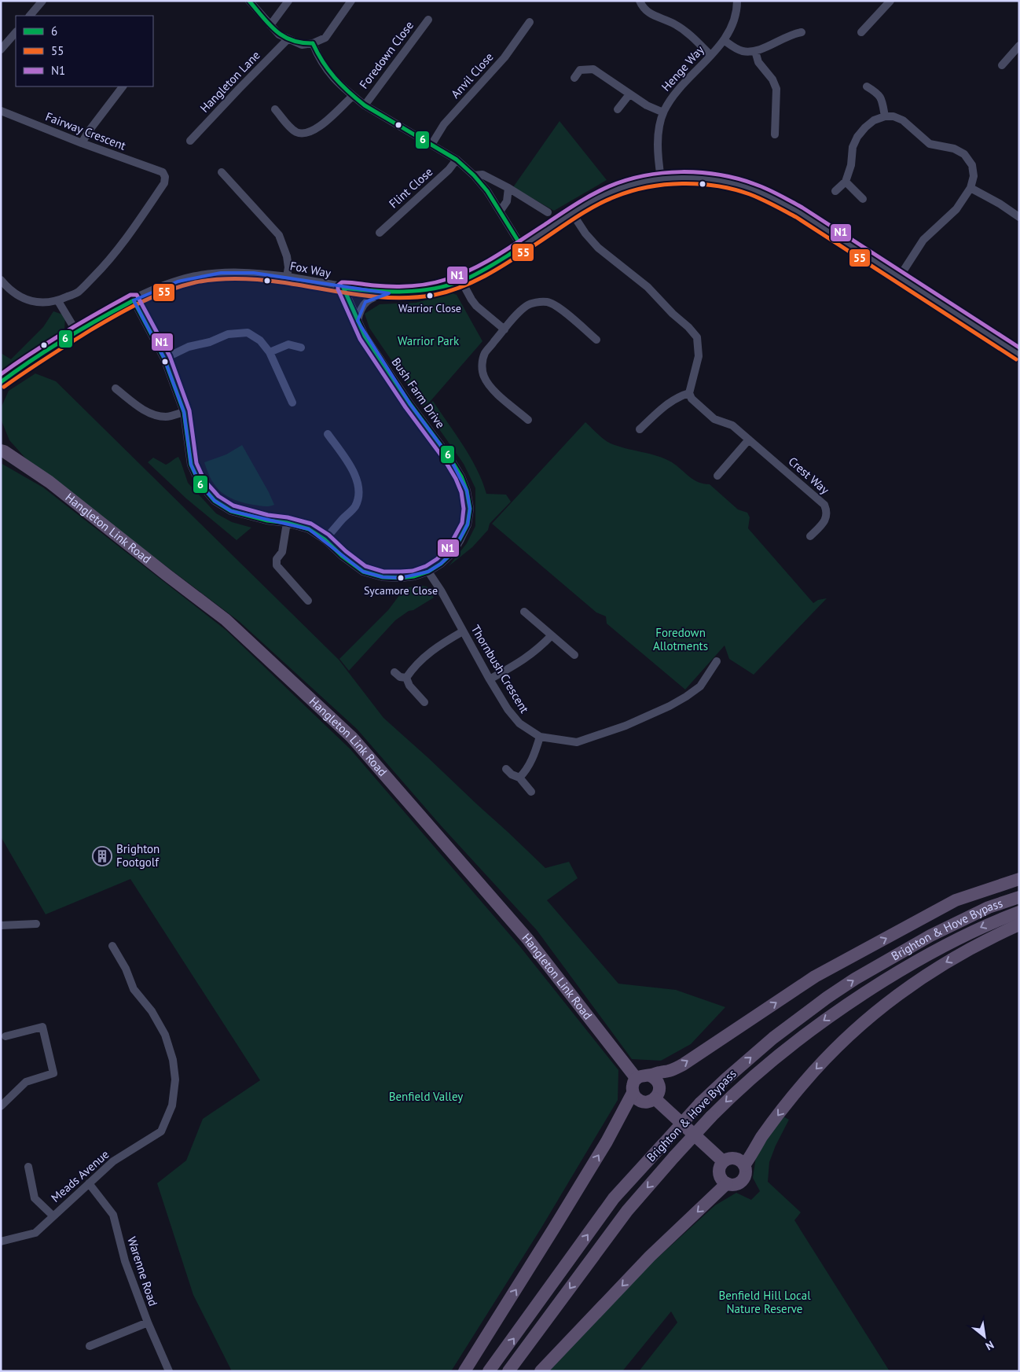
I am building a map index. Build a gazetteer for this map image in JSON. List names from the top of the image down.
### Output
{
  "streets": {
    "highway": ["Hangleton Link Road", "Brighton & Hove Bypass"],
    "street": [
      "Foredown Close",
      "Henge Way",
      "Anvil Close",
      "Hangleton Lane",
      "Fairway Crescent",
      "Flint Close",
      "Fox Way",
      "Bush Farm Drive",
      "Crest Way",
      "Thornbush Crescent",
      "Meads Avenue",
      "Warenne Road"
    ]
  },
  "crossings": [
    ["Henge Way", "Fox Way"],
    ["Fox Way", "Bush Farm Drive"],
    ["Bush Farm Drive", "Thornbush Crescent"],
    ["Meads Avenue", "Warenne Road"]
  ],
  "parks": [
    "Warrior Park",
    "Foredown Allotments",
    "Benfield Valley",
    "Benfield Hill Local Nature Reserve"
  ],
  "places": {
    "other": ["Warrior Close", "Sycamore Close"],
    "building": ["Brighton Footgolf"]
  },
  "lines": ["transit line 6", "transit line N1", "transit line 55"],
  "legend": ["6", "55", "N1"],
  "north": "bottom right"
}
